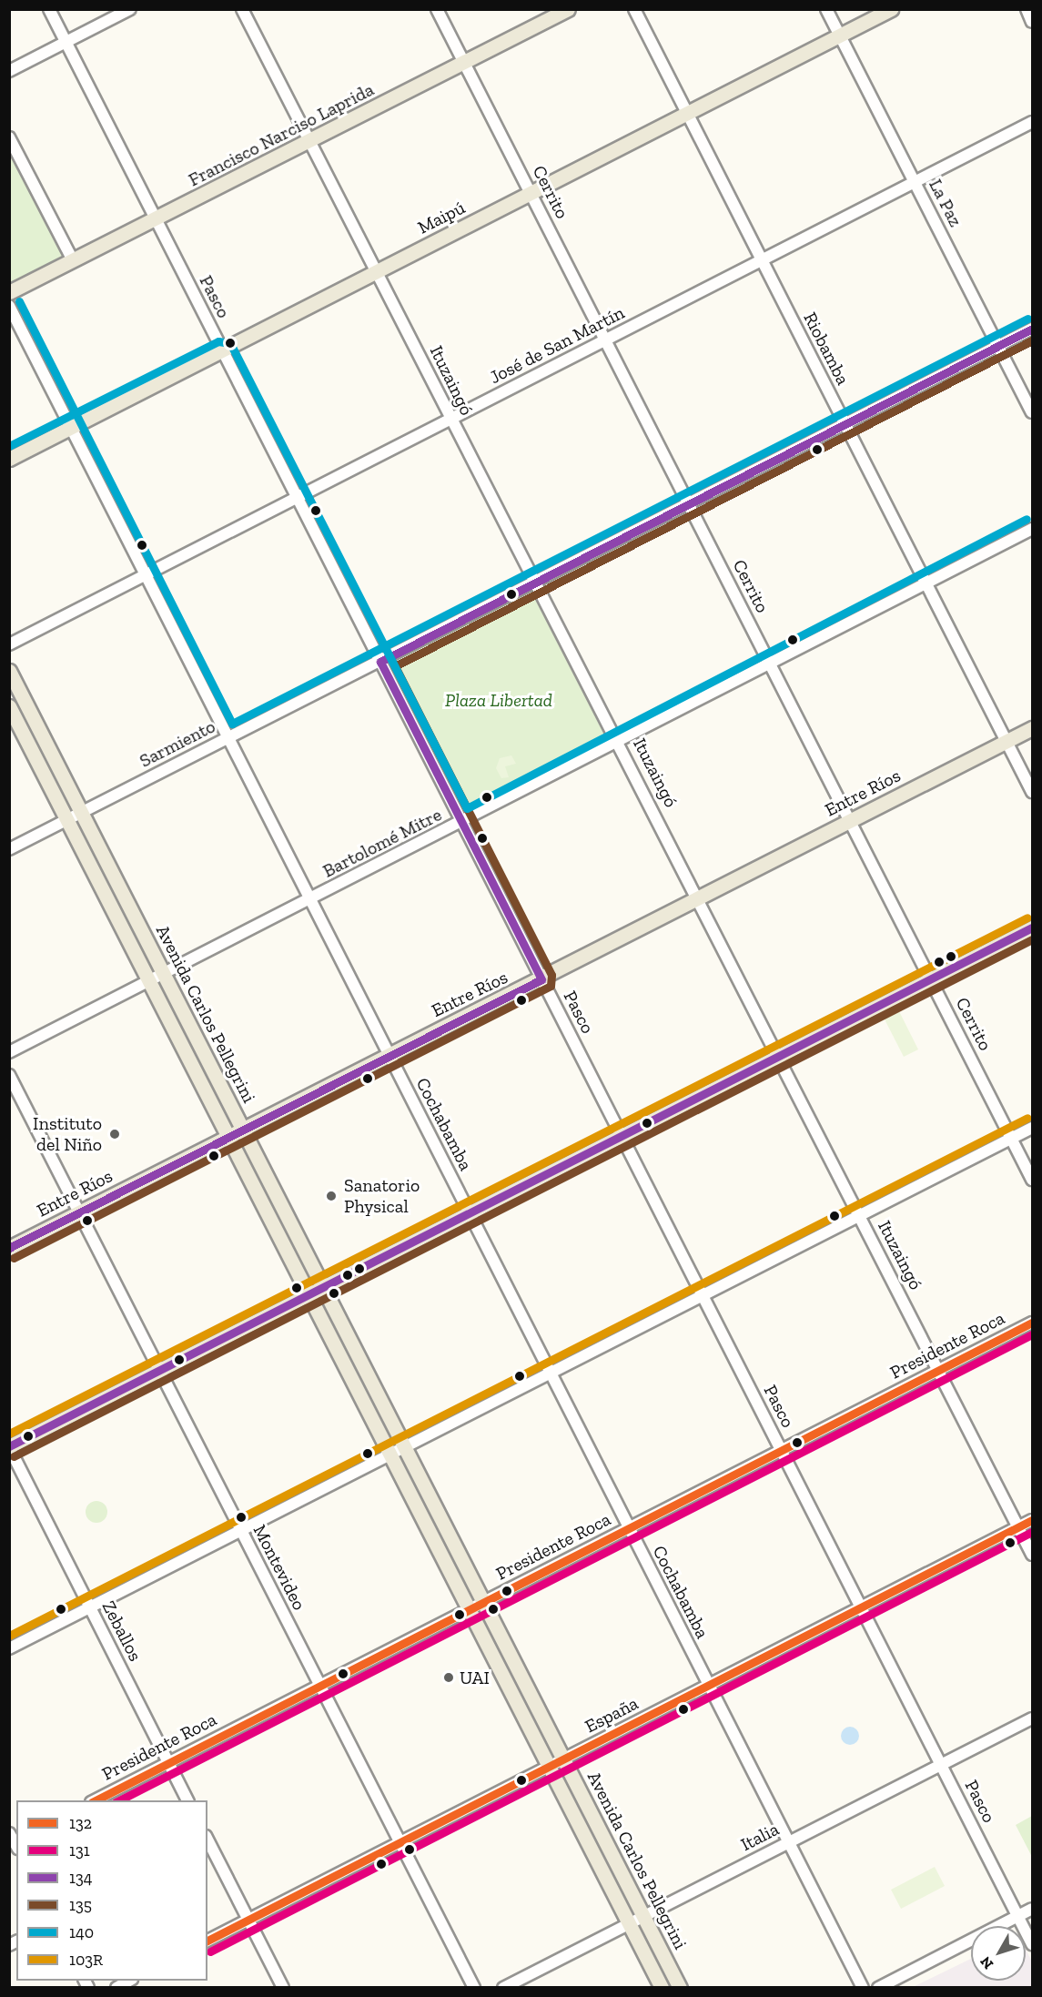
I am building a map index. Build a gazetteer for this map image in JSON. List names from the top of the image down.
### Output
{
  "streets": {
    "main road": [
      "Francisco Narciso Laprida",
      "Maipú",
      "Entre Ríos",
      "Avenida Carlos Pellegrini"
    ],
    "street": [
      "Cerrito",
      "La Paz",
      "Pasco",
      "José de San Martín",
      "Riobamba",
      "Ituzaingó",
      "Sarmiento",
      "Bartolomé Mitre",
      "Cochabamba",
      "Presidente Roca",
      "Montevideo",
      "Zeballos",
      "España",
      "Italia"
    ]
  },
  "crossings": [
    ["Francisco Narciso Laprida", "Cerrito"],
    ["Francisco Narciso Laprida", "Pasco"],
    ["Francisco Narciso Laprida", "Ituzaingó"],
    ["Cerrito", "Maipú"],
    ["Cerrito", "José de San Martín"],
    ["Cerrito", "Sarmiento"],
    ["Cerrito", "Entre Ríos"],
    ["Cerrito", "Bartolomé Mitre"],
    ["La Paz", "Maipú"],
    ["La Paz", "José de San Martín"],
    ["La Paz", "Sarmiento"],
    ["Maipú", "Pasco"],
    ["Maipú", "Riobamba"],
    ["Maipú", "Ituzaingó"],
    ["Maipú", "Cochabamba"],
    ["Pasco", "José de San Martín"],
    ["Pasco", "Sarmiento"],
    ["Pasco", "Entre Ríos"],
    ["Pasco", "Bartolomé Mitre"],
    ["Pasco", "Presidente Roca"],
    ["Pasco", "España"],
    ["Pasco", "Italia"],
    ["José de San Martín", "Riobamba"],
    ["José de San Martín", "Ituzaingó"],
    ["José de San Martín", "Cochabamba"],
    ["Riobamba", "Sarmiento"],
    ["Riobamba", "Entre Ríos"],
    ["Riobamba", "Bartolomé Mitre"],
    ["Ituzaingó", "Sarmiento"],
    ["Ituzaingó", "Entre Ríos"],
    ["Ituzaingó", "Bartolomé Mitre"],
    ["Ituzaingó", "Presidente Roca"],
    ["Ituzaingó", "España"],
    ["Sarmiento", "Avenida Carlos Pellegrini"],
    ["Sarmiento", "Cochabamba"],
    ["Entre Ríos", "Avenida Carlos Pellegrini"],
    ["Entre Ríos", "Cochabamba"],
    ["Entre Ríos", "Montevideo"],
    ["Bartolomé Mitre", "Avenida Carlos Pellegrini"],
    ["Bartolomé Mitre", "Cochabamba"],
    ["Avenida Carlos Pellegrini", "Presidente Roca"],
    ["Avenida Carlos Pellegrini", "España"],
    ["Avenida Carlos Pellegrini", "Italia"],
    ["Cochabamba", "Presidente Roca"],
    ["Cochabamba", "España"],
    ["Cochabamba", "Italia"],
    ["Presidente Roca", "Montevideo"],
    ["Presidente Roca", "Zeballos"],
    ["Montevideo", "España"]
  ],
  "parks": ["Plaza Libertad"],
  "places": ["Instituto del Niño", "Sanatorio Physical", "UAI"],
  "lines": [
    "transit line 140",
    "transit line 134",
    "transit line 135",
    "transit line 103R",
    "transit line 132",
    "transit line 131"
  ],
  "legend": [
    "132",
    "131",
    "134",
    "135",
    "140",
    "103R"
  ],
  "north": "bottom left"
}
